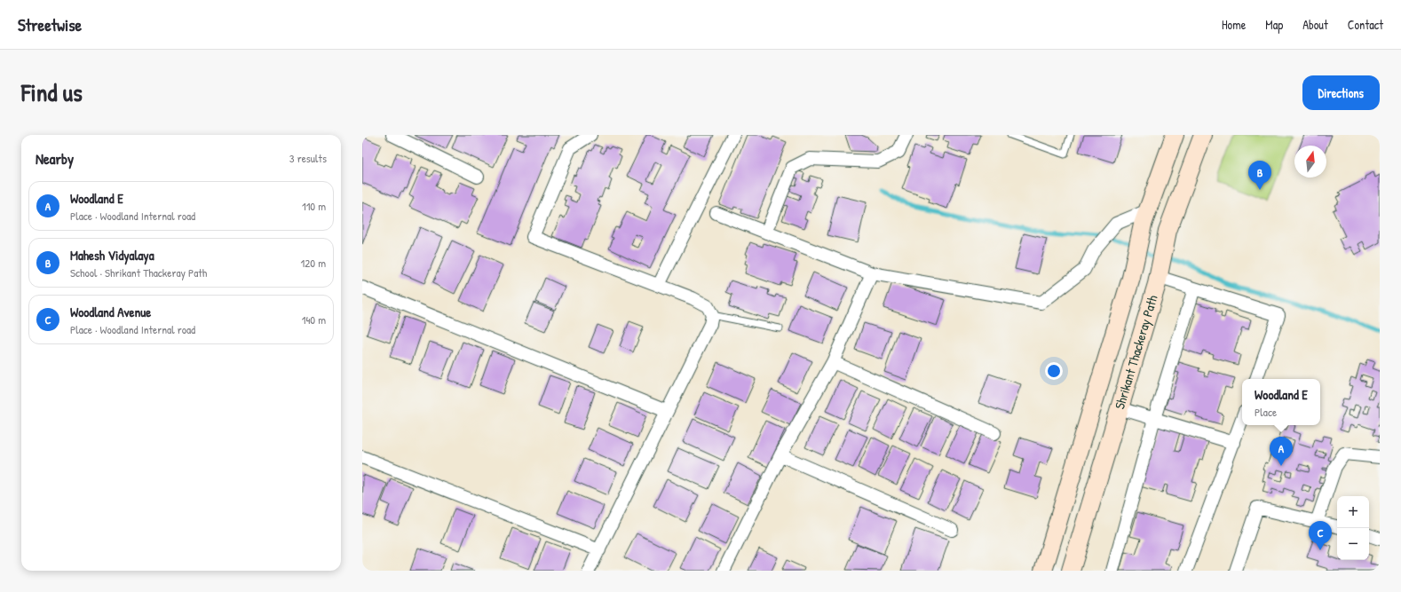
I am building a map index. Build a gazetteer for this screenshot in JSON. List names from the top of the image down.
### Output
{
  "streets": {
    "street": ["Shrikant Thackeray Path"]
  },
  "north": "top",
  "page": {
    "header": "Streetwise",
    "nav": [
      "Home",
      "Map",
      "About",
      "Contact"
    ],
    "title": "Find us",
    "buttons": "Directions",
    "heading": ["Nearby", "3 results"],
    "pins": ["B", "A", "C"],
    "list": [
      {
        "mark": "A",
        "name": "Woodland E",
        "note": "Place · Woodland Internal road",
        "value": "110 m"
      },
      {
        "mark": "B",
        "name": "Mahesh Vidyalaya",
        "note": "School · Shrikant Thackeray Path",
        "value": "120 m"
      },
      {
        "mark": "C",
        "name": "Woodland Avenue",
        "note": "Place · Woodland Internal road",
        "value": "140 m"
      }
    ],
    "popup": ["Woodland E", "Place"],
    "map_buttons": ["+", "−"]
  }
}
